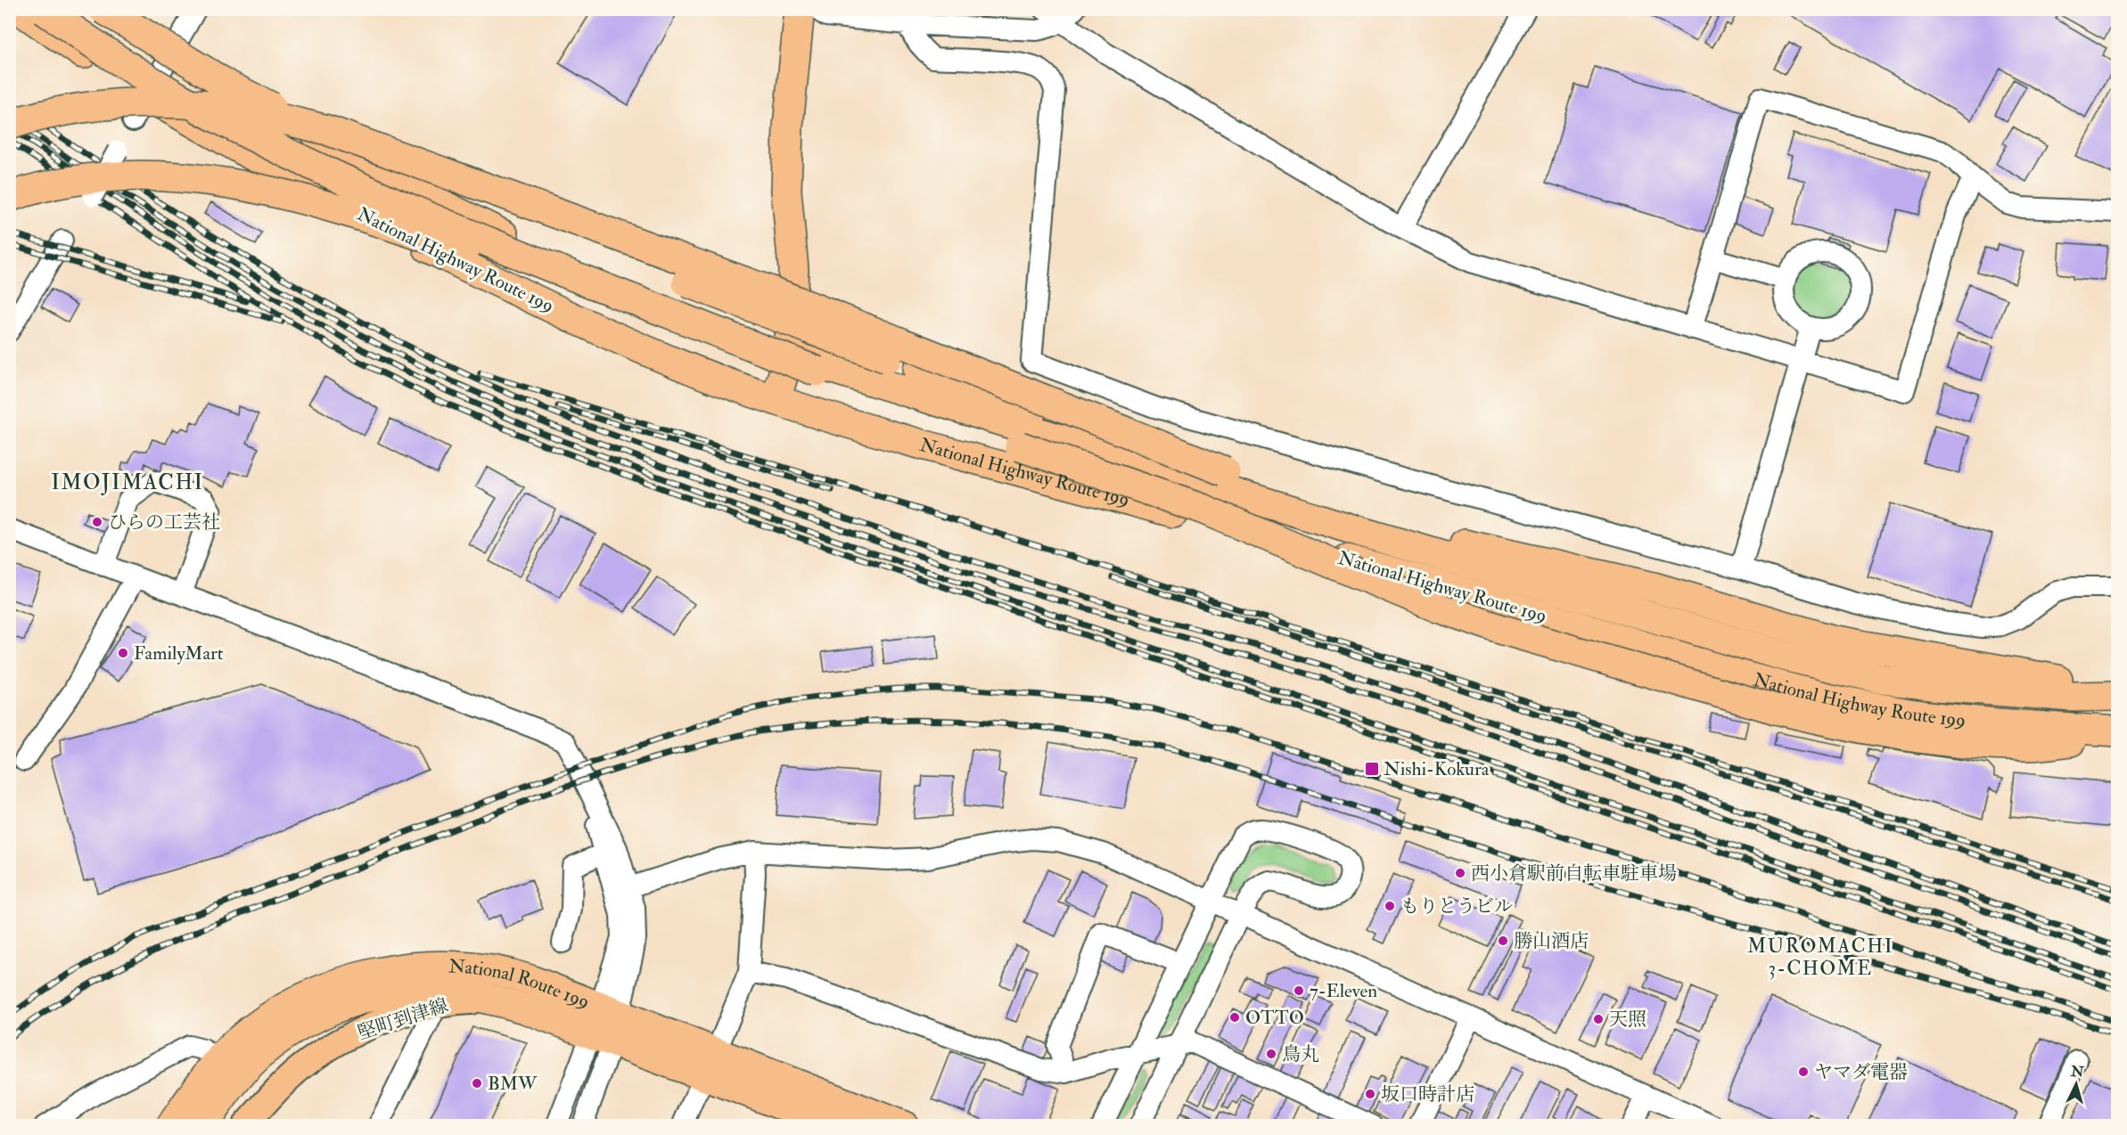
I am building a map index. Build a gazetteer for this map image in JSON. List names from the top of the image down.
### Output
{
  "streets": {
    "highway": ["National Highway Route 199", "National Route 199"],
    "main road": ["堅町到津線"]
  },
  "crossings": [
    ["National Route 199", "堅町到津線"]
  ],
  "districts": ["IMOJIMACHI", "MUROMACHI 3-CHOME"],
  "places": {
    "other": [
      "ひらの工芸社",
      "FamilyMart",
      "西小倉駅前自転車駐車場",
      "もりとうビル",
      "勝山酒店",
      "7-Eleven",
      "OTTO",
      "天照",
      "鳥丸",
      "ヤマダ電器",
      "BMW",
      "坂口時計店"
    ],
    "transit": ["Nishi-Kokura"]
  },
  "north": "top"
}
